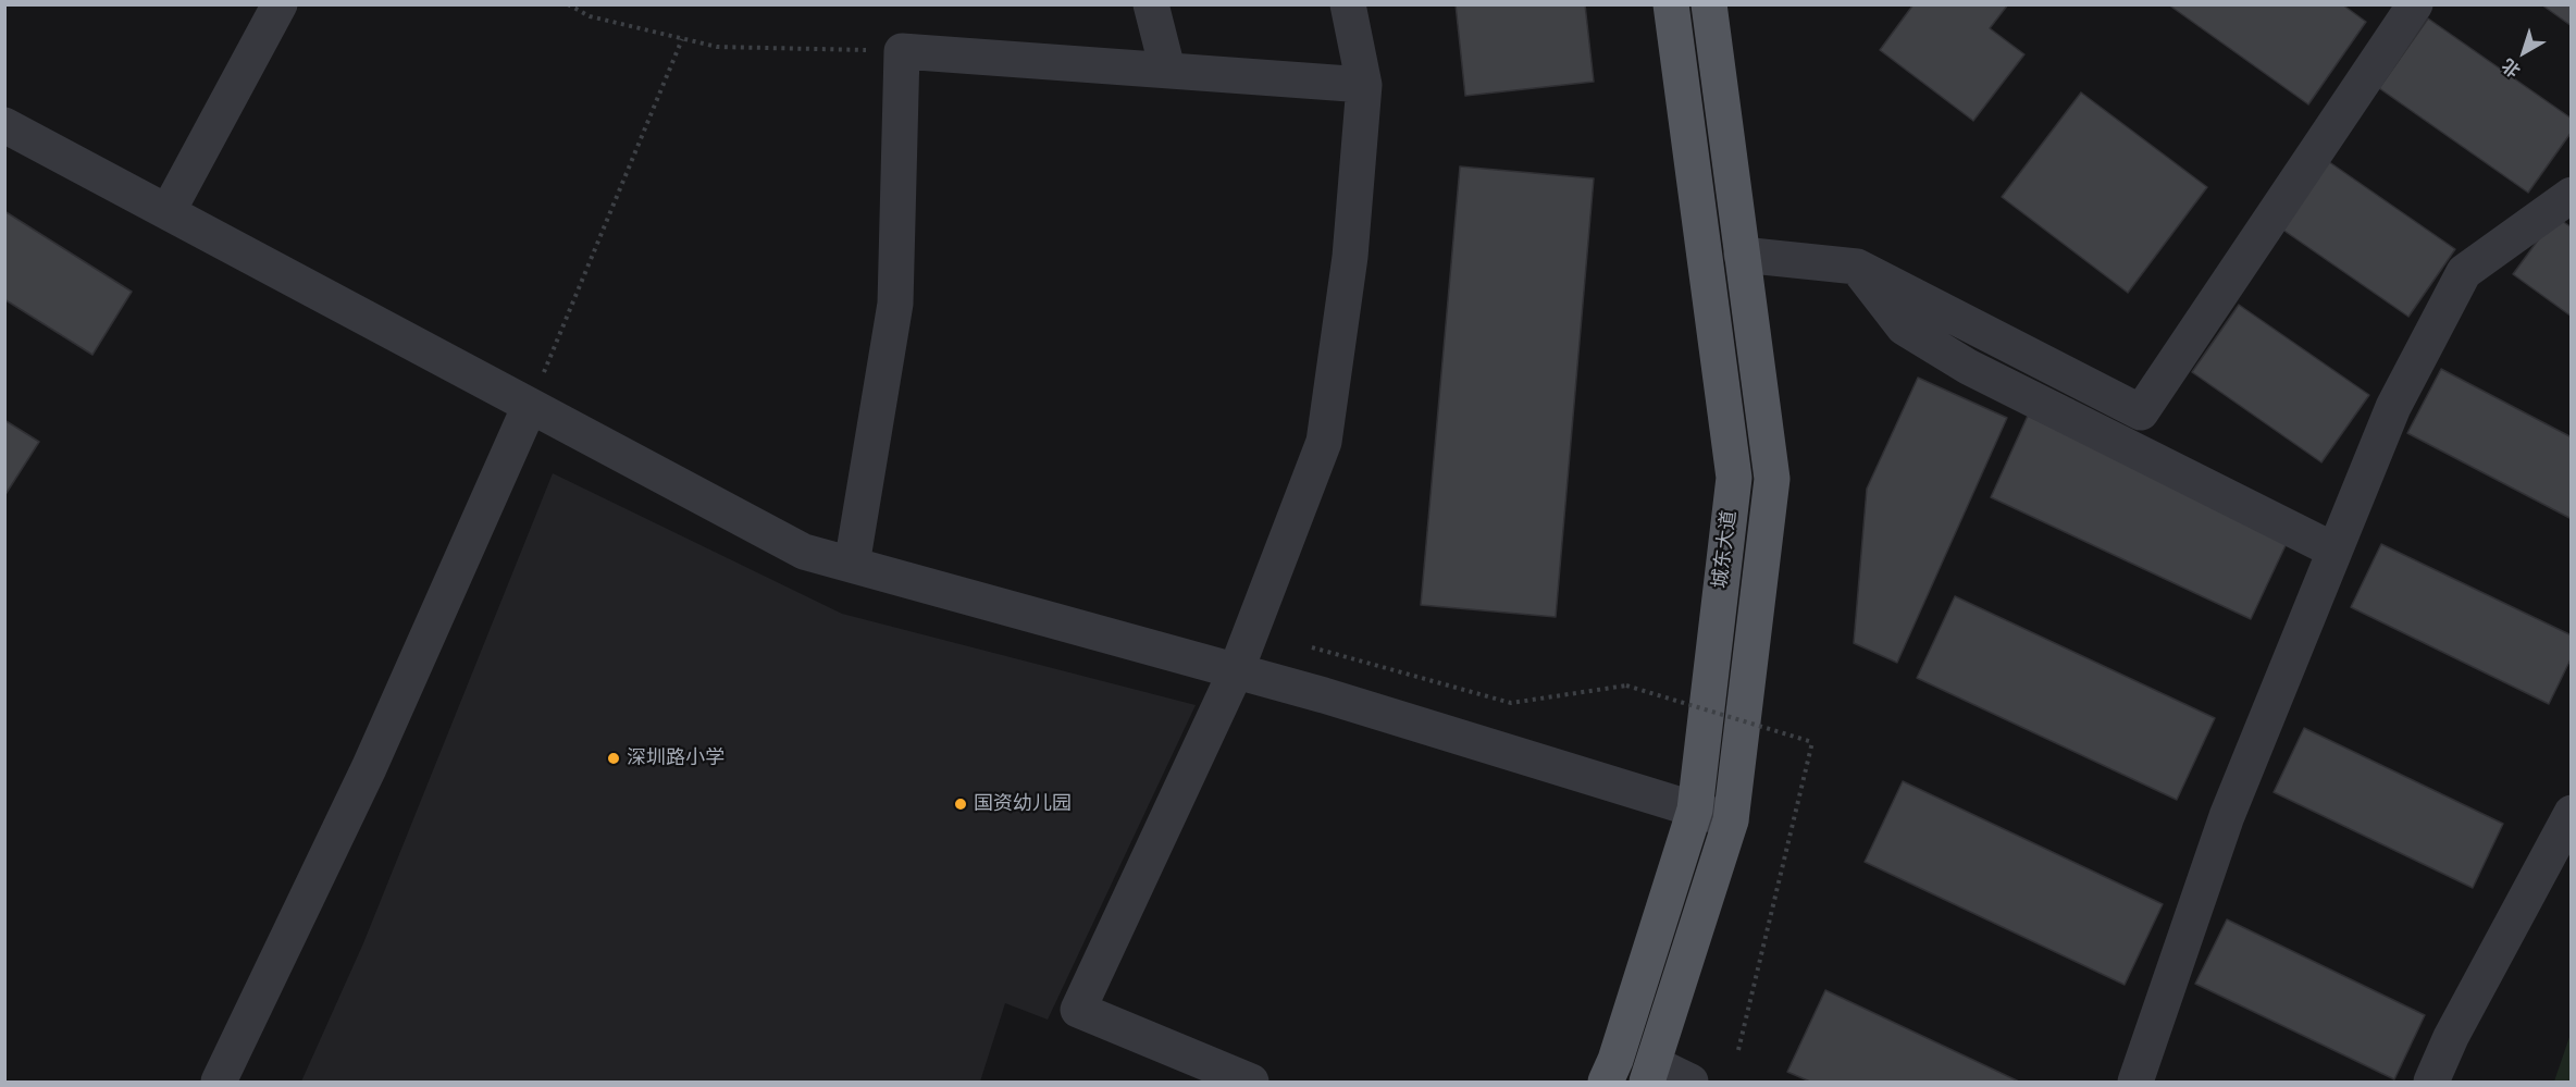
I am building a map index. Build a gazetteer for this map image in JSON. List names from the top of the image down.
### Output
{
  "streets": {
    "main road": ["城东大道"]
  },
  "places": ["深圳路小学", "国资幼儿园"],
  "north": "bottom left"
}
